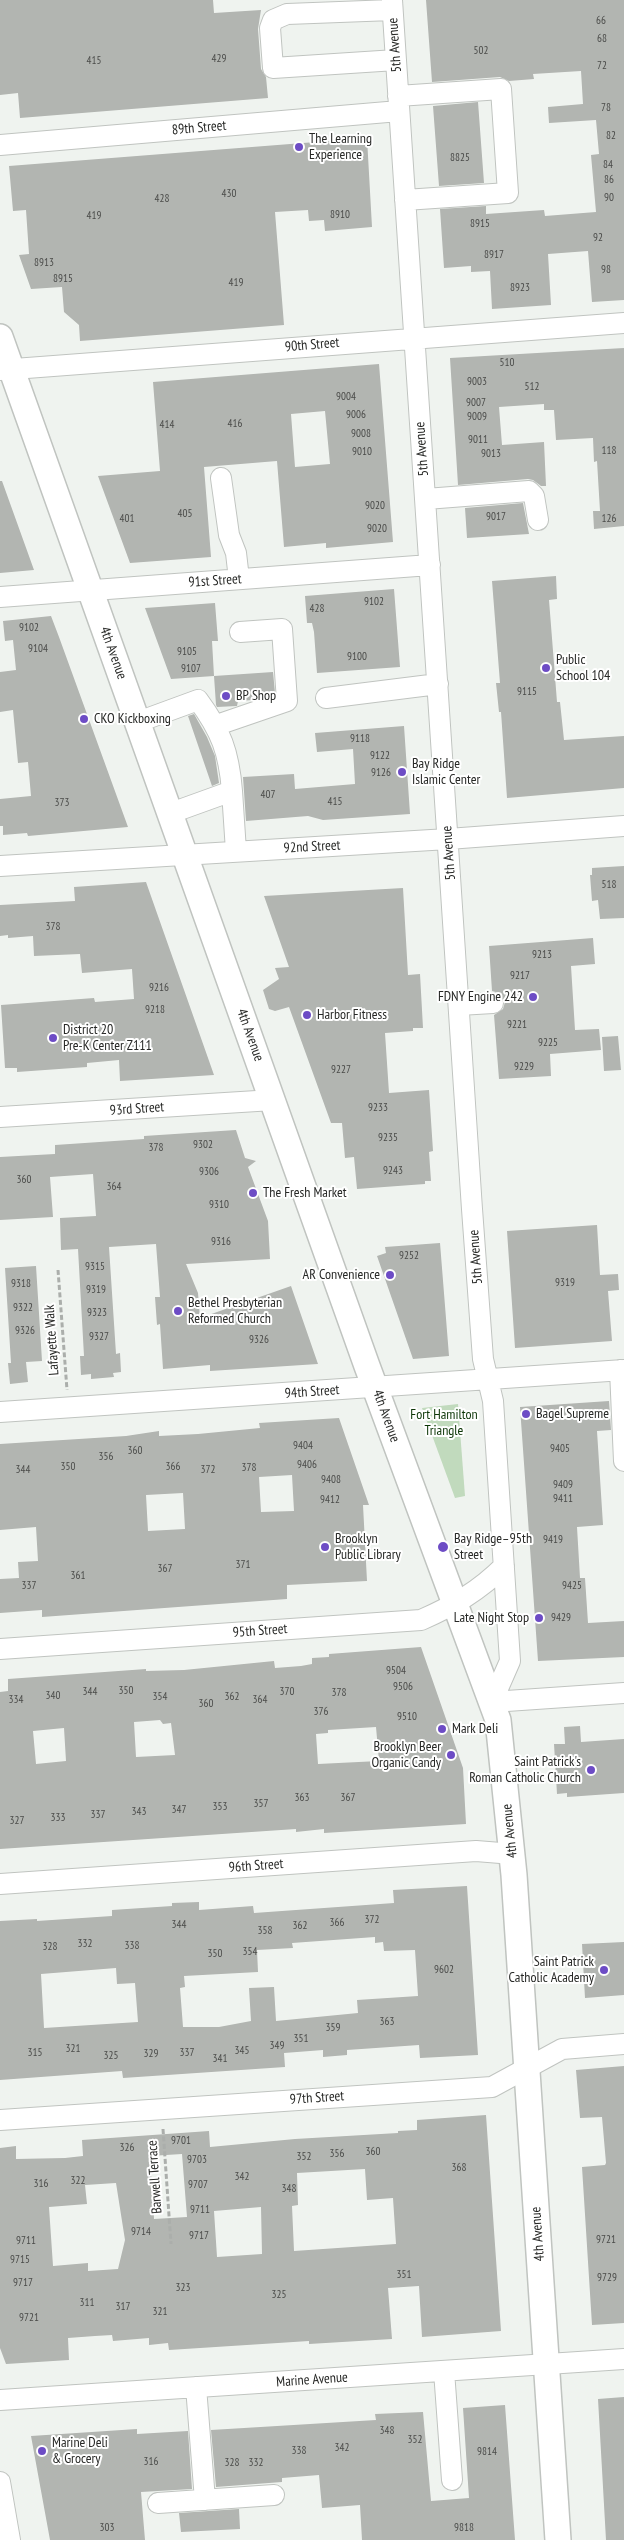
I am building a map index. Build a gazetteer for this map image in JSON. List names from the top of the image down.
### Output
{
  "streets": {
    "main road": ["4th Avenue"],
    "street": [
      "5th Avenue",
      "89th Street",
      "90th Street",
      "91st Street",
      "92nd Street",
      "93rd Street",
      "94th Street",
      "95th Street",
      "96th Street",
      "97th Street",
      "Marine Avenue"
    ],
    "path": ["Lafayette Walk", "Barwell Terrace"]
  },
  "crossings": [
    ["5th Avenue", "89th Street"],
    ["5th Avenue", "90th Street"],
    ["5th Avenue", "91st Street"],
    ["5th Avenue", "4th Avenue"],
    ["5th Avenue", "92nd Street"],
    ["5th Avenue", "94th Street"],
    ["5th Avenue", "95th Street"],
    ["90th Street", "4th Avenue"],
    ["91st Street", "4th Avenue"],
    ["4th Avenue", "92nd Street"],
    ["4th Avenue", "93rd Street"],
    ["4th Avenue", "94th Street"],
    ["4th Avenue", "95th Street"],
    ["4th Avenue", "96th Street"],
    ["4th Avenue", "97th Street"],
    ["4th Avenue", "Marine Avenue"],
    ["Lafayette Walk", "94th Street"],
    ["97th Street", "Barwell Terrace"]
  ],
  "parks": ["Fort Hamilton Triangle"],
  "places": [
    "The Learning Experience",
    "Public School 104",
    "BP Shop",
    "CKO Kickboxing",
    "Bay Ridge Islamic Center",
    "FDNY Engine 242",
    "Harbor Fitness",
    "District 20 Pre-K Center Z111",
    "The Fresh Market",
    "AR Convenience",
    "Bethel Presbyterian Reformed Church",
    "Bagel Supreme",
    "Brooklyn Public Library",
    "Bay Ridge–95th Street",
    "Late Night Stop",
    "Mark Deli",
    "Brooklyn Beer Organic Candy",
    "Saint Patrick's Roman Catholic Church",
    "Saint Patrick Catholic Academy",
    "Marine Deli & Grocery"
  ],
  "house_numbers": [
    "66",
    "68",
    "502",
    "429",
    "415",
    "72",
    "78",
    "82",
    "8825",
    "84",
    "86",
    "430",
    "90",
    "428",
    "8910",
    "419",
    "8915",
    "92",
    "8917",
    "8913",
    "98",
    "8915",
    "419",
    "8923",
    "510",
    "9003",
    "512",
    "9004",
    "9007",
    "9006",
    "9009",
    "416",
    "414",
    "9008",
    "9011",
    "118",
    "9010",
    "9013",
    "9020",
    "405",
    "9017",
    "401",
    "126",
    "9020",
    "9102",
    "428",
    "9102",
    "9104",
    "9105",
    "9100",
    "9107",
    "9115",
    "9118",
    "9122",
    "9126",
    "407",
    "415",
    "373",
    "518",
    "378",
    "9213",
    "9217",
    "9216",
    "9218",
    "9221",
    "9225",
    "9229",
    "9227",
    "9233",
    "9235",
    "9302",
    "378",
    "9243",
    "9306",
    "360",
    "364",
    "9310",
    "9316",
    "9252",
    "9315",
    "9319",
    "9318",
    "9319",
    "9322",
    "9323",
    "9326",
    "9327",
    "9326",
    "9404",
    "9405",
    "360",
    "356",
    "9406",
    "350",
    "366",
    "378",
    "344",
    "372",
    "9408",
    "9409",
    "9411",
    "9412",
    "9419",
    "371",
    "367",
    "361",
    "337",
    "9425",
    "9429",
    "9504",
    "9506",
    "350",
    "344",
    "370",
    "378",
    "340",
    "354",
    "362",
    "334",
    "364",
    "360",
    "376",
    "9510",
    "363",
    "367",
    "357",
    "353",
    "347",
    "343",
    "337",
    "333",
    "327",
    "372",
    "366",
    "344",
    "362",
    "358",
    "332",
    "338",
    "328",
    "354",
    "350",
    "9602",
    "363",
    "359",
    "351",
    "349",
    "321",
    "345",
    "315",
    "337",
    "329",
    "325",
    "341",
    "9701",
    "326",
    "360",
    "356",
    "352",
    "9703",
    "368",
    "342",
    "322",
    "316",
    "9707",
    "348",
    "9711",
    "9714",
    "9717",
    "9721",
    "9711",
    "9715",
    "351",
    "9729",
    "9717",
    "323",
    "325",
    "311",
    "317",
    "321",
    "9721",
    "348",
    "352",
    "342",
    "338",
    "9814",
    "316",
    "328",
    "332",
    "303",
    "9818"
  ]
}
